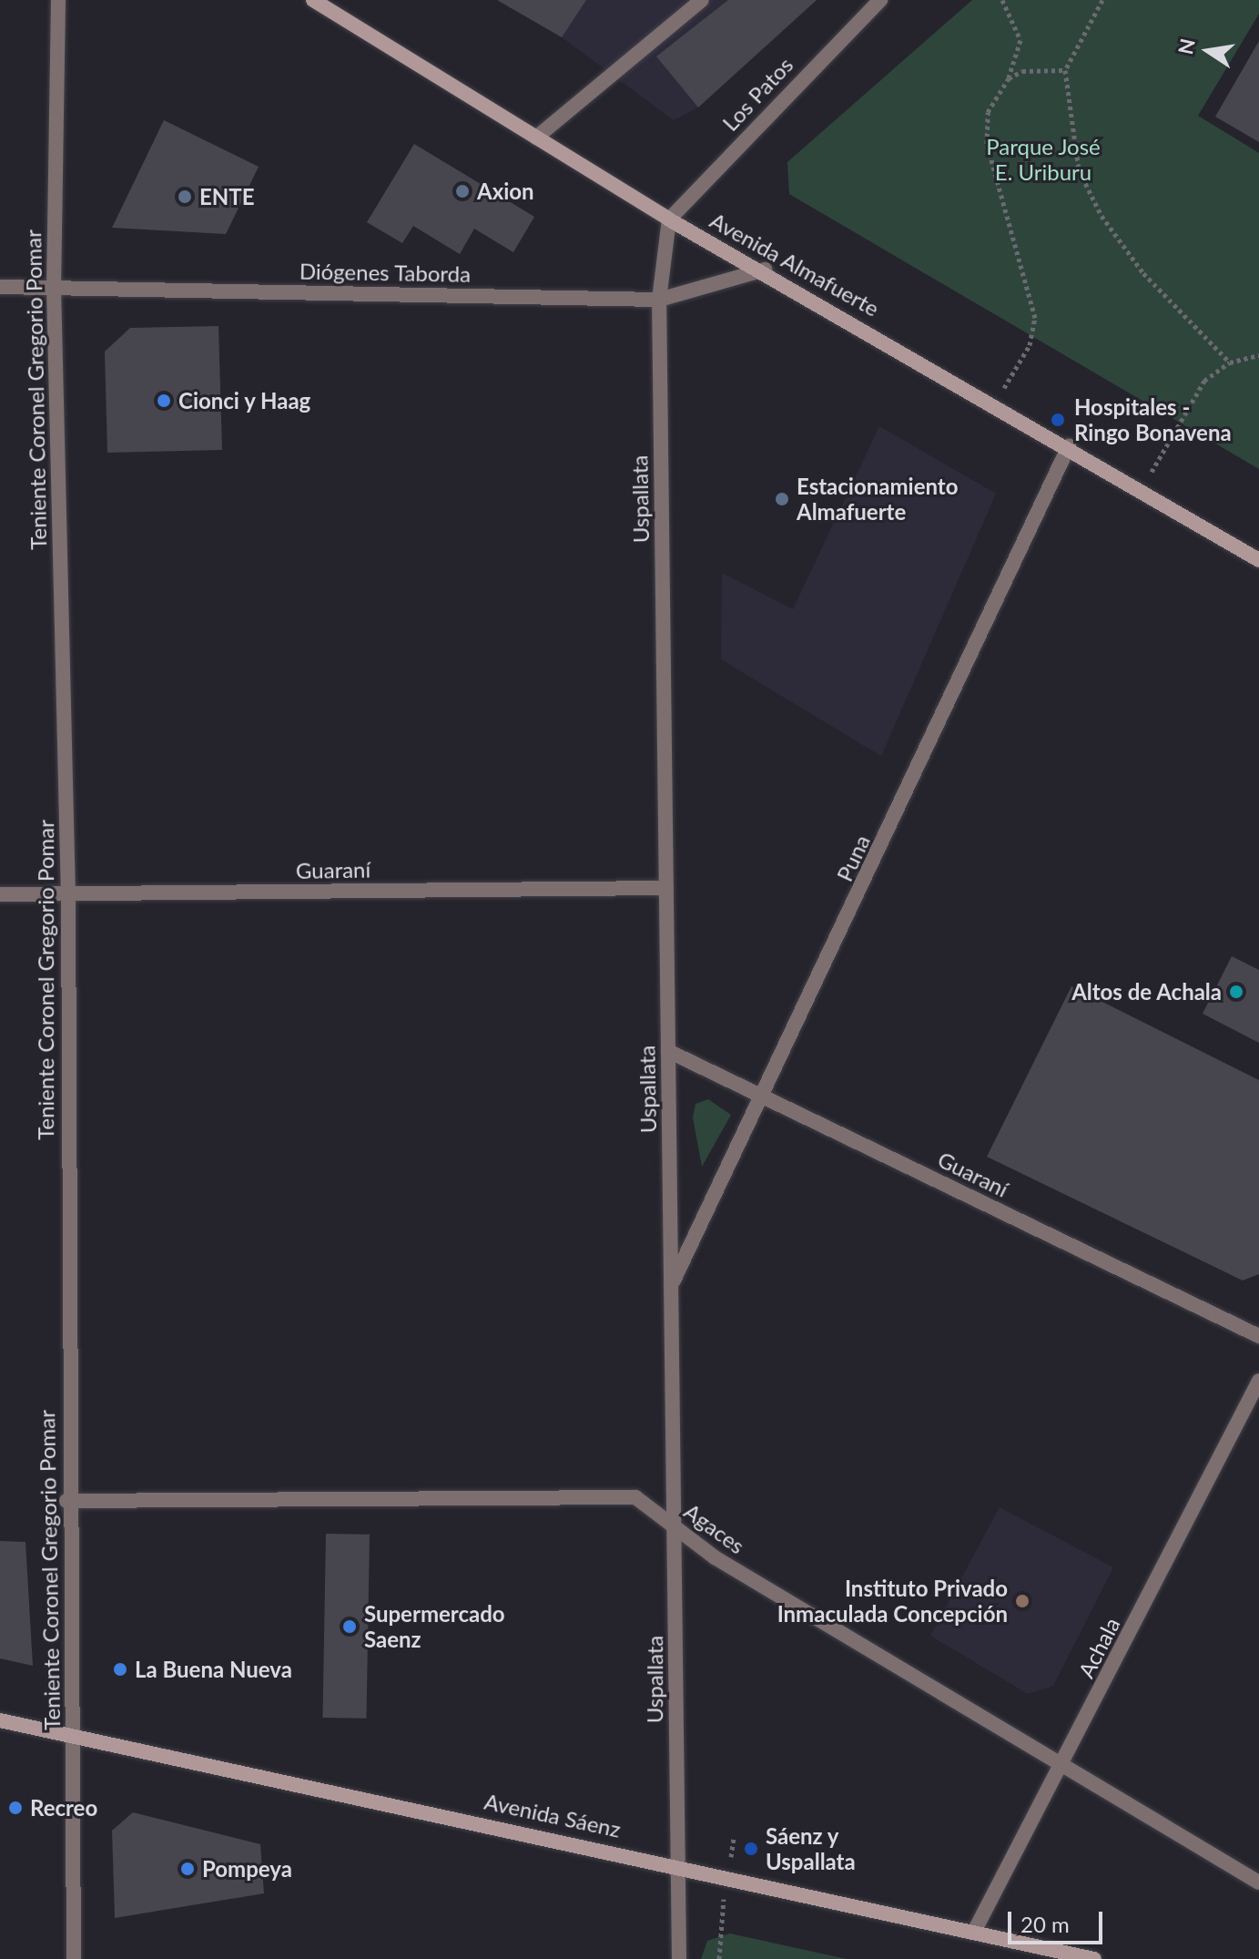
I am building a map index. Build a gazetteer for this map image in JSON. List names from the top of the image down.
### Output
{
  "streets": {
    "main road": ["Avenida Almafuerte", "Avenida Sáenz"],
    "street": [
      "Los Patos",
      "Diógenes Taborda",
      "Teniente Coronel Gregorio Pomar",
      "Uspallata",
      "Puna",
      "Guaraní",
      "Agaces",
      "Achala"
    ]
  },
  "crossings": [
    ["Los Patos", "Avenida Almafuerte"],
    ["Los Patos", "Uspallata"],
    ["Avenida Almafuerte", "Diógenes Taborda"],
    ["Avenida Almafuerte", "Uspallata"],
    ["Avenida Almafuerte", "Puna"],
    ["Diógenes Taborda", "Teniente Coronel Gregorio Pomar"],
    ["Diógenes Taborda", "Uspallata"],
    ["Teniente Coronel Gregorio Pomar", "Guaraní"],
    ["Teniente Coronel Gregorio Pomar", "Agaces"],
    ["Teniente Coronel Gregorio Pomar", "Avenida Sáenz"],
    ["Uspallata", "Puna"],
    ["Uspallata", "Guaraní"],
    ["Uspallata", "Agaces"],
    ["Uspallata", "Avenida Sáenz"],
    ["Puna", "Guaraní"],
    ["Agaces", "Achala"],
    ["Achala", "Avenida Sáenz"]
  ],
  "parks": ["Parque José E. Uriburu"],
  "places": [
    "Axion",
    "ENTE",
    "Cionci y Haag",
    "Hospitales - Ringo Bonavena",
    "Estacionamiento Almafuerte",
    "Altos de Achala",
    "Instituto Privado Inmaculada Concepción",
    "Supermercado Saenz",
    "La Buena Nueva",
    "Recreo",
    "Sáenz y Uspallata",
    "Pompeya"
  ],
  "scale_bar": "20 m",
  "north": "left"
}
